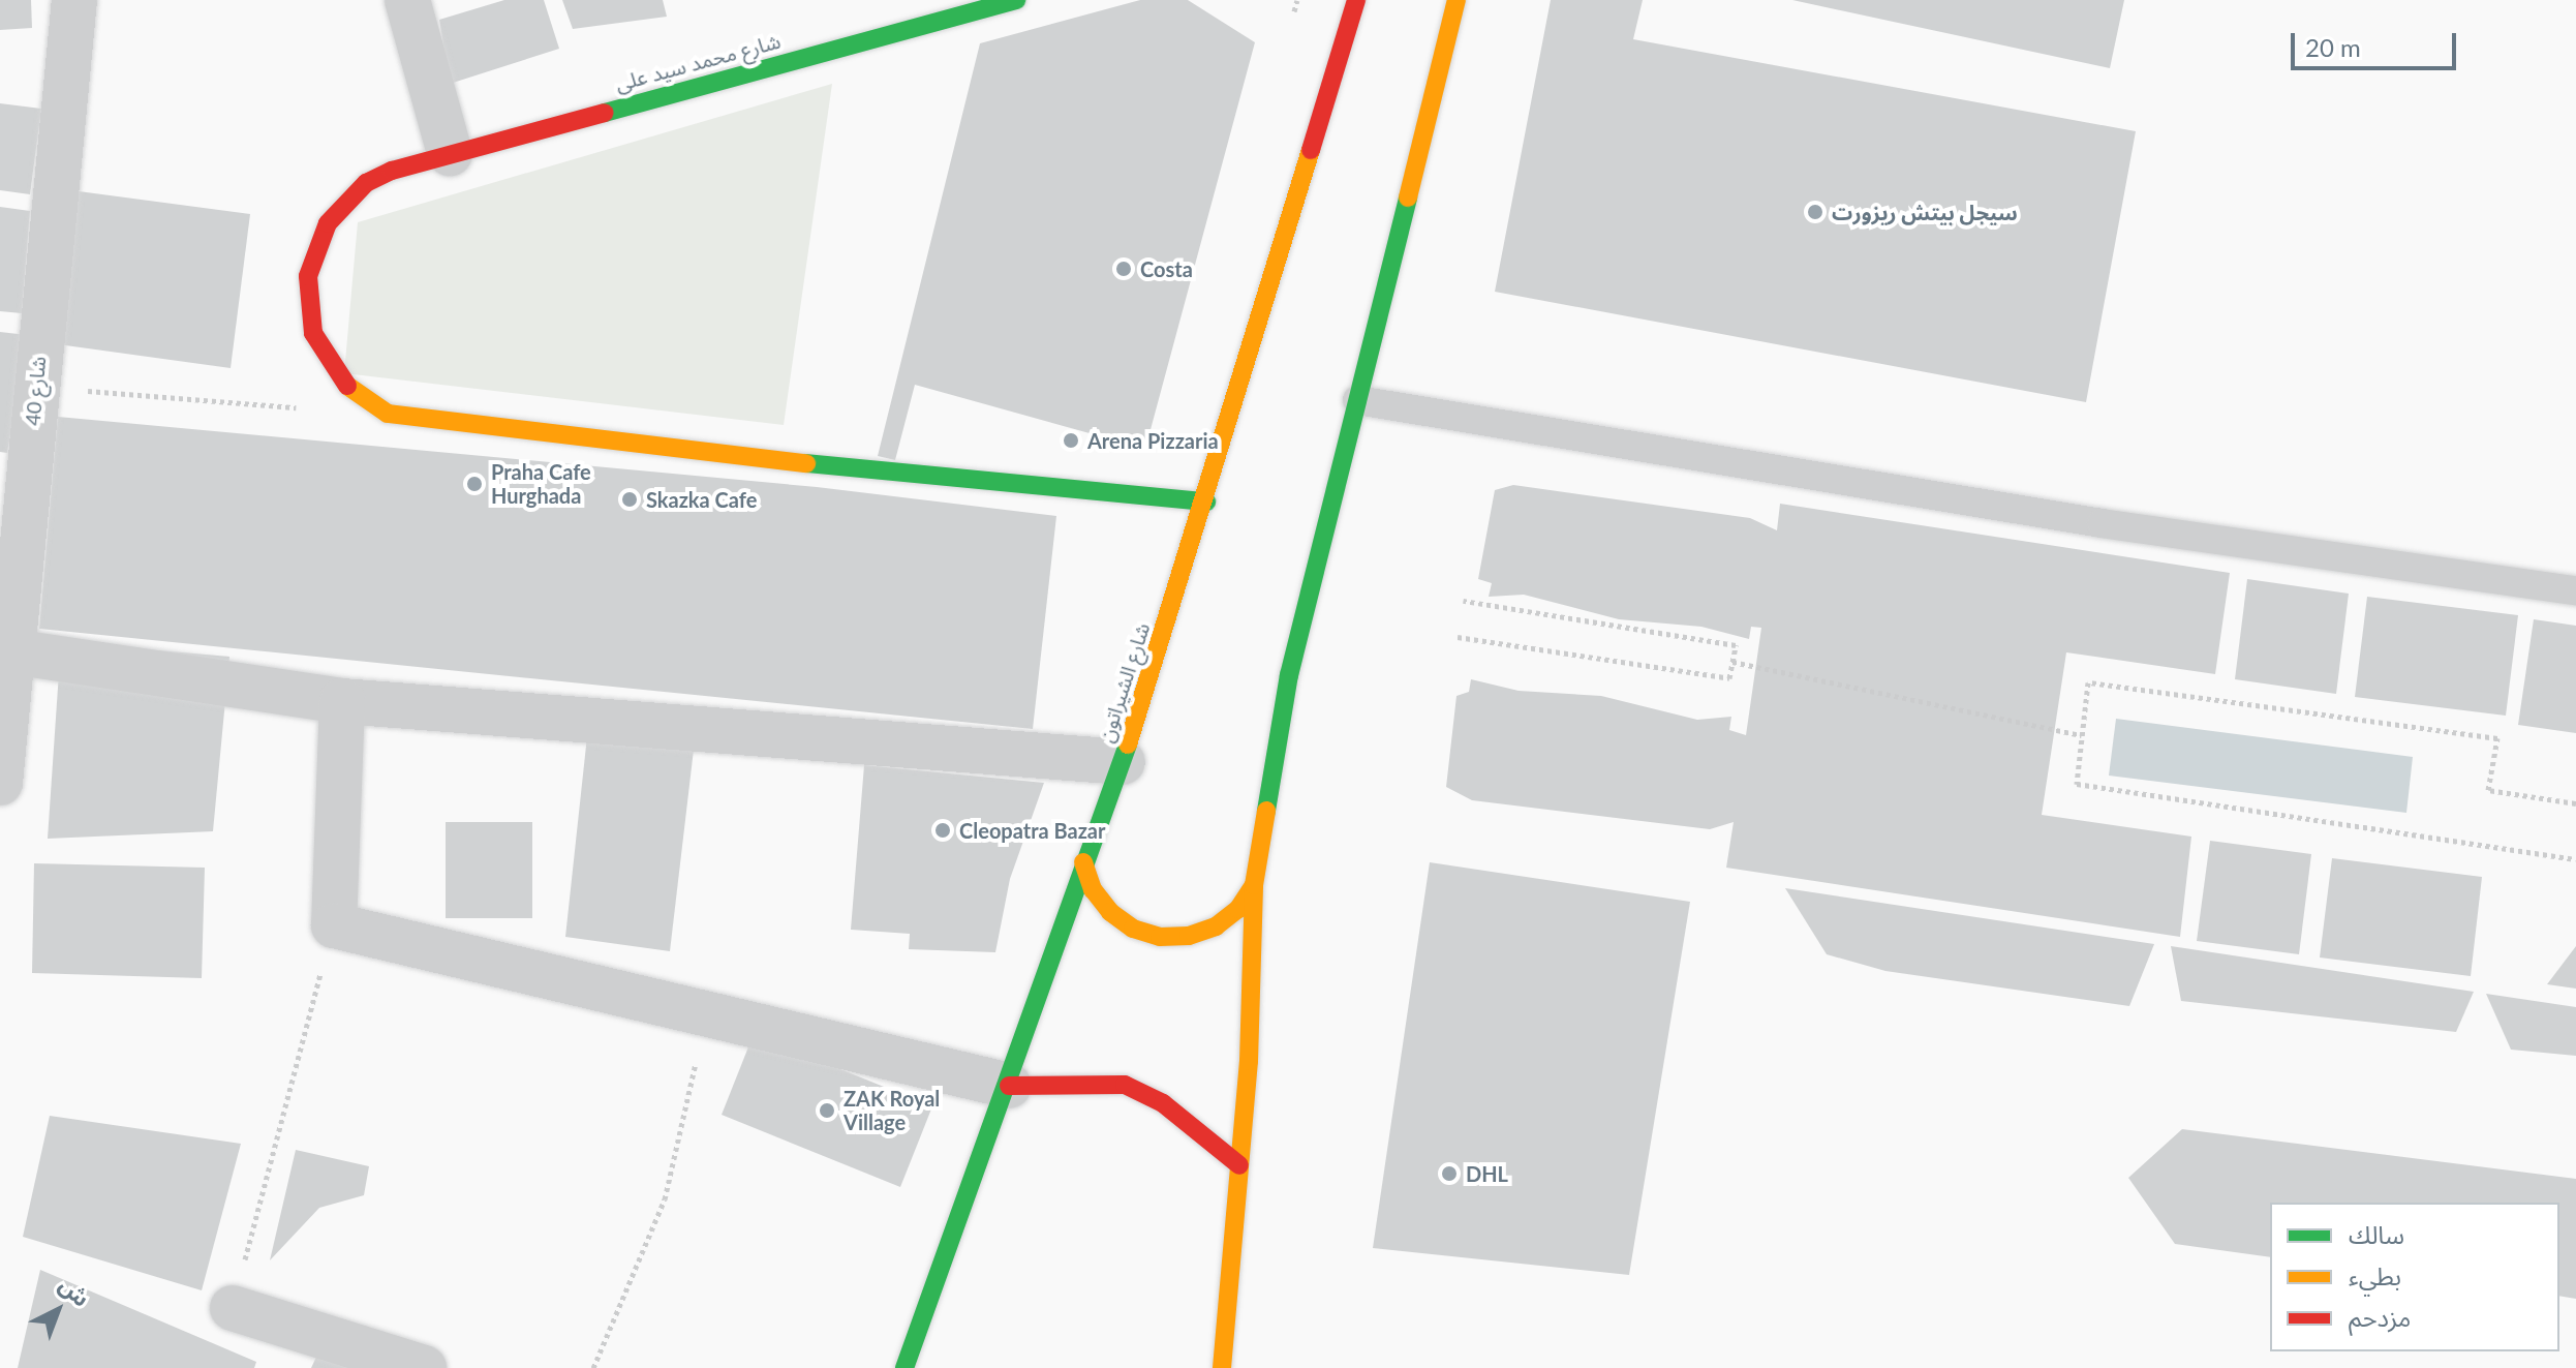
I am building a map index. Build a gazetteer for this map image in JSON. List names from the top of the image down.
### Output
{
  "streets": {
    "street": ["شارع محمد سيد على", "شارع 40", "شارع الشيراتون"]
  },
  "crossings": [
    ["شارع محمد سيد على", "شارع الشيراتون"]
  ],
  "places": [
    "سيجل بيتش ريزورت",
    "Costa",
    "Arena Pizzaria",
    "Praha Cafe Hurghada",
    "Skazka Cafe",
    "Cleopatra Bazar",
    "ZAK Royal Village",
    "DHL"
  ],
  "legend": ["سالك", "بطيء", "مزدحم"],
  "scale_bar": "20 m",
  "north": "top right"
}
